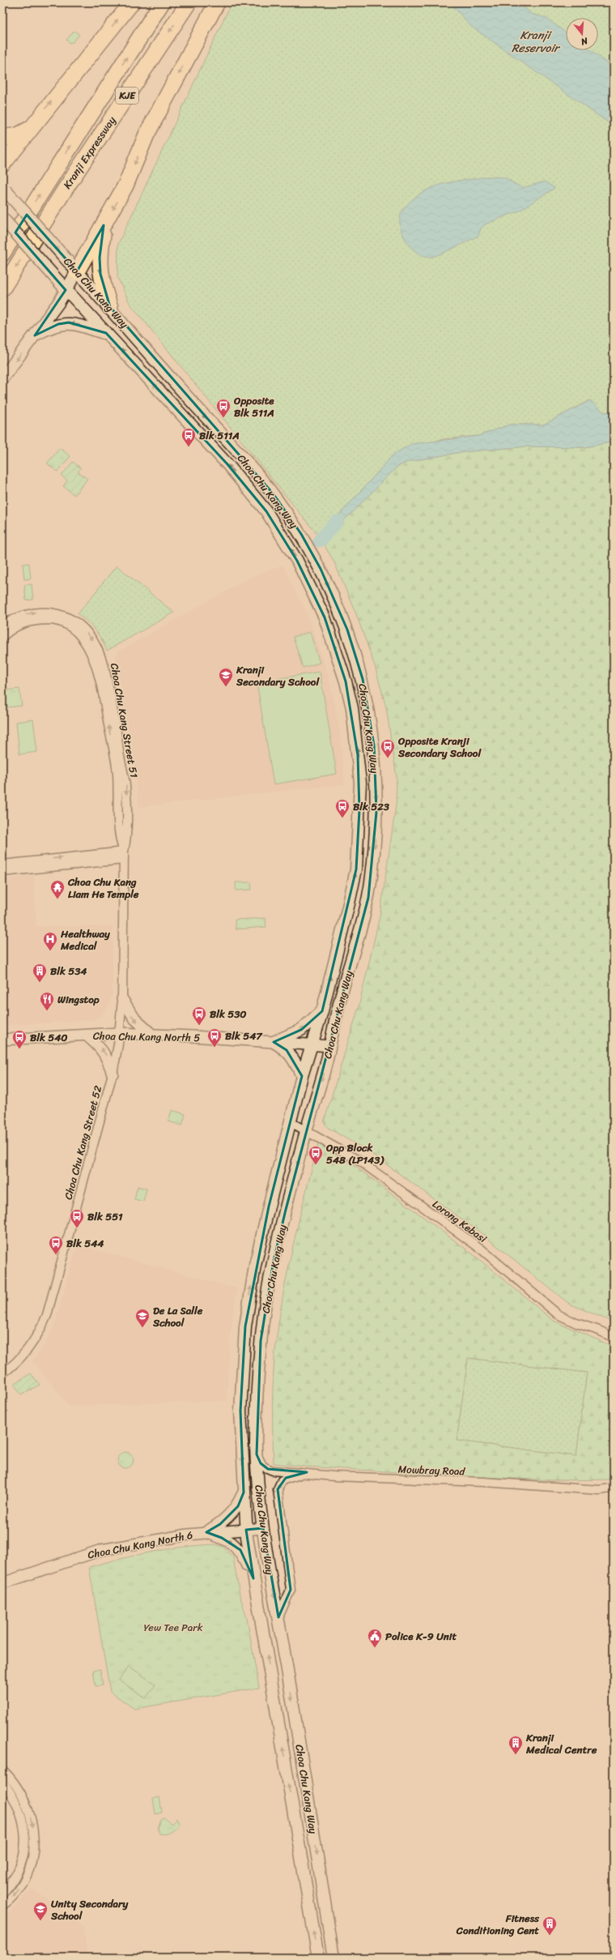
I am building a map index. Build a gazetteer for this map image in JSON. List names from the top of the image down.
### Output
{
  "streets": {
    "highway": ["KJE", "Kranji Expressway"],
    "main road": ["Choa Chu Kang Way"],
    "street": [
      "Choa Chu Kang Street 51",
      "Choa Chu Kang North 5",
      "Choa Chu Kang Street 52",
      "Lorong Kebasi",
      "Mowbray Road",
      "Choa Chu Kang North 6"
    ]
  },
  "crossings": [
    ["Choa Chu Kang Way", "Choa Chu Kang North 5"],
    ["Choa Chu Kang Way", "Lorong Kebasi"],
    ["Choa Chu Kang Way", "Mowbray Road"],
    ["Choa Chu Kang Way", "Choa Chu Kang North 6"],
    ["Choa Chu Kang Street 51", "Choa Chu Kang North 5"],
    ["Choa Chu Kang Street 51", "Choa Chu Kang Street 52"],
    ["Choa Chu Kang North 5", "Choa Chu Kang Street 52"]
  ],
  "water": ["Kranji Reservoir"],
  "parks": ["Yew Tee Park"],
  "places": {
    "bus stop": [
      "Opposite Blk 511A",
      "Blk 511A",
      "Opposite Kranji Secondary School",
      "Blk 523",
      "Blk 530",
      "Blk 547",
      "Blk 540",
      "Opp Block 548 (LP143)",
      "Blk 551",
      "Blk 544"
    ],
    "school or university": ["Kranji Secondary School", "De La Salle School", "Unity Secondary School"],
    "temple": ["Choa Chu Kang Liam He Temple"],
    "hospital": ["Healthway Medical"],
    "building": ["Blk 534", "Kranji Medical Centre", "Fitness Conditioning Cent"],
    "restaurant": ["Wingstop"],
    "public building": ["Police K-9 Unit"]
  },
  "north": "bottom"
}
